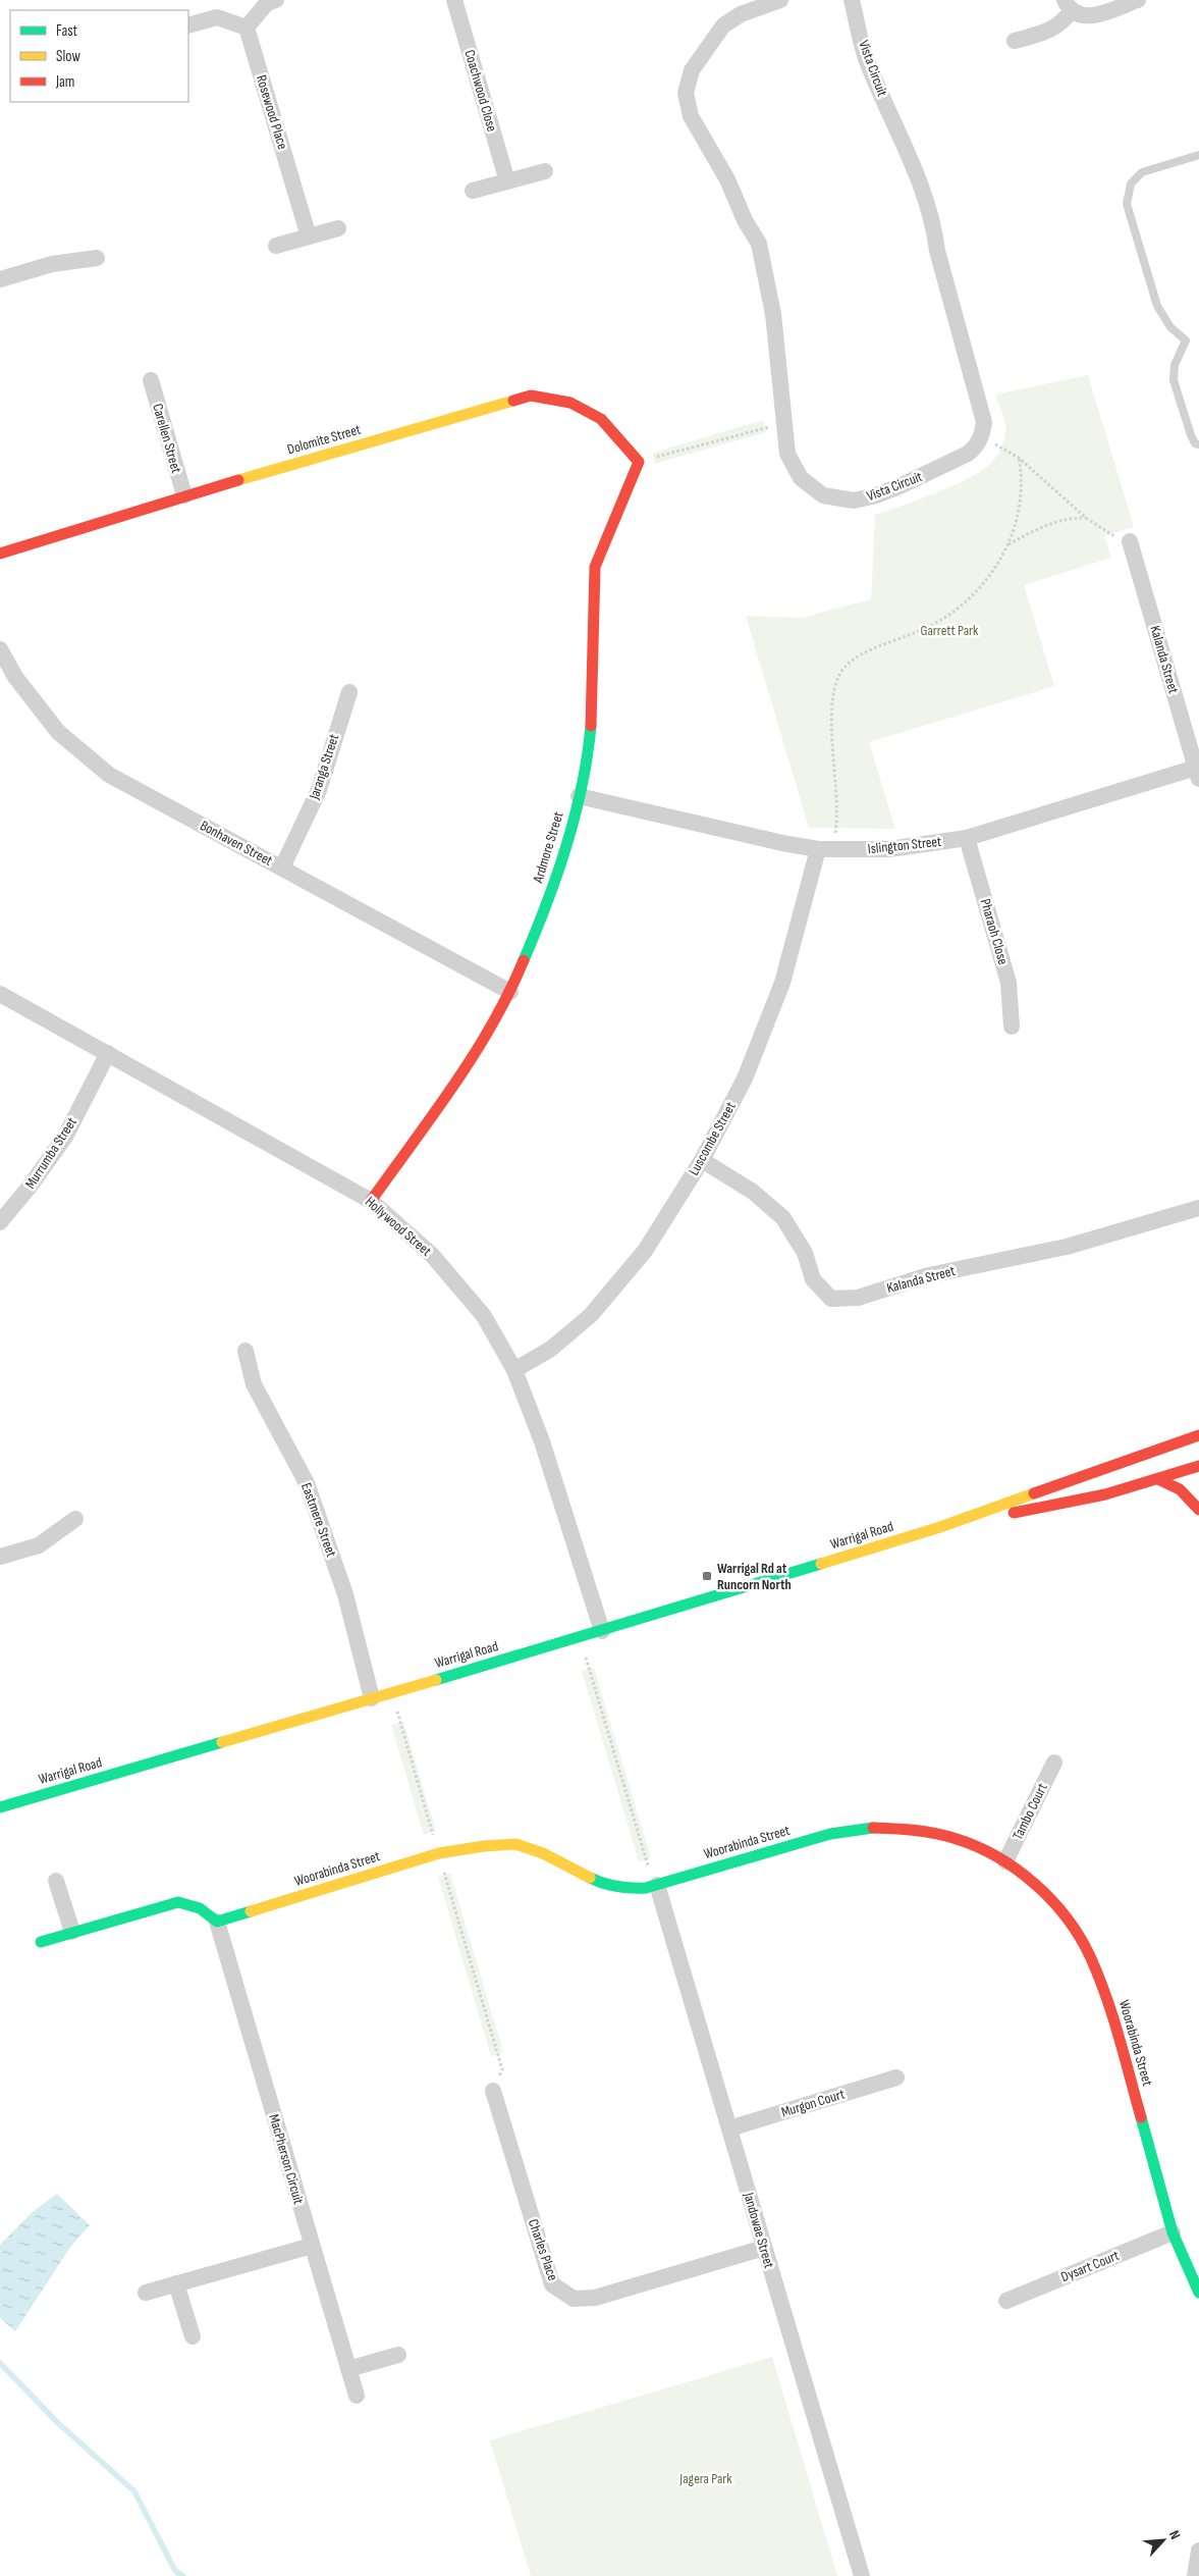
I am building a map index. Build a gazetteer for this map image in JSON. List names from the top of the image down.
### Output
{
  "streets": {
    "street": [
      "Vista Circuit",
      "Coachwood Close",
      "Rosewood Place",
      "Carellen Street",
      "Dolomite Street",
      "Kalanda Street",
      "Jaranga Street",
      "Bonhaven Street",
      "Islington Street",
      "Ardmore Street",
      "Pharaoh Close",
      "Luscombe Street",
      "Murrumba Street",
      "Hollywood Street",
      "Eastmere Street",
      "Warrigal Road",
      "Tambo Court",
      "Woorabinda Street",
      "Murgon Court",
      "MacPherson Circuit",
      "Jandowae Street",
      "Charles Place",
      "Dysart Court"
    ]
  },
  "crossings": [
    ["Carellen Street", "Dolomite Street"],
    ["Dolomite Street", "Ardmore Street"],
    ["Kalanda Street", "Islington Street"],
    ["Kalanda Street", "Luscombe Street"],
    ["Jaranga Street", "Bonhaven Street"],
    ["Bonhaven Street", "Ardmore Street"],
    ["Islington Street", "Ardmore Street"],
    ["Islington Street", "Pharaoh Close"],
    ["Islington Street", "Luscombe Street"],
    ["Ardmore Street", "Hollywood Street"],
    ["Luscombe Street", "Hollywood Street"],
    ["Murrumba Street", "Hollywood Street"],
    ["Hollywood Street", "Warrigal Road"],
    ["Eastmere Street", "Warrigal Road"],
    ["Tambo Court", "Woorabinda Street"],
    ["Woorabinda Street", "MacPherson Circuit"],
    ["Woorabinda Street", "Jandowae Street"],
    ["Woorabinda Street", "Dysart Court"],
    ["Murgon Court", "Jandowae Street"],
    ["Jandowae Street", "Charles Place"]
  ],
  "parks": ["Garrett Park", "Jagera Park"],
  "places": {
    "transit": ["Warrigal Rd at Runcorn North"]
  },
  "legend": ["Fast", "Slow", "Jam"],
  "north": "top right"
}
